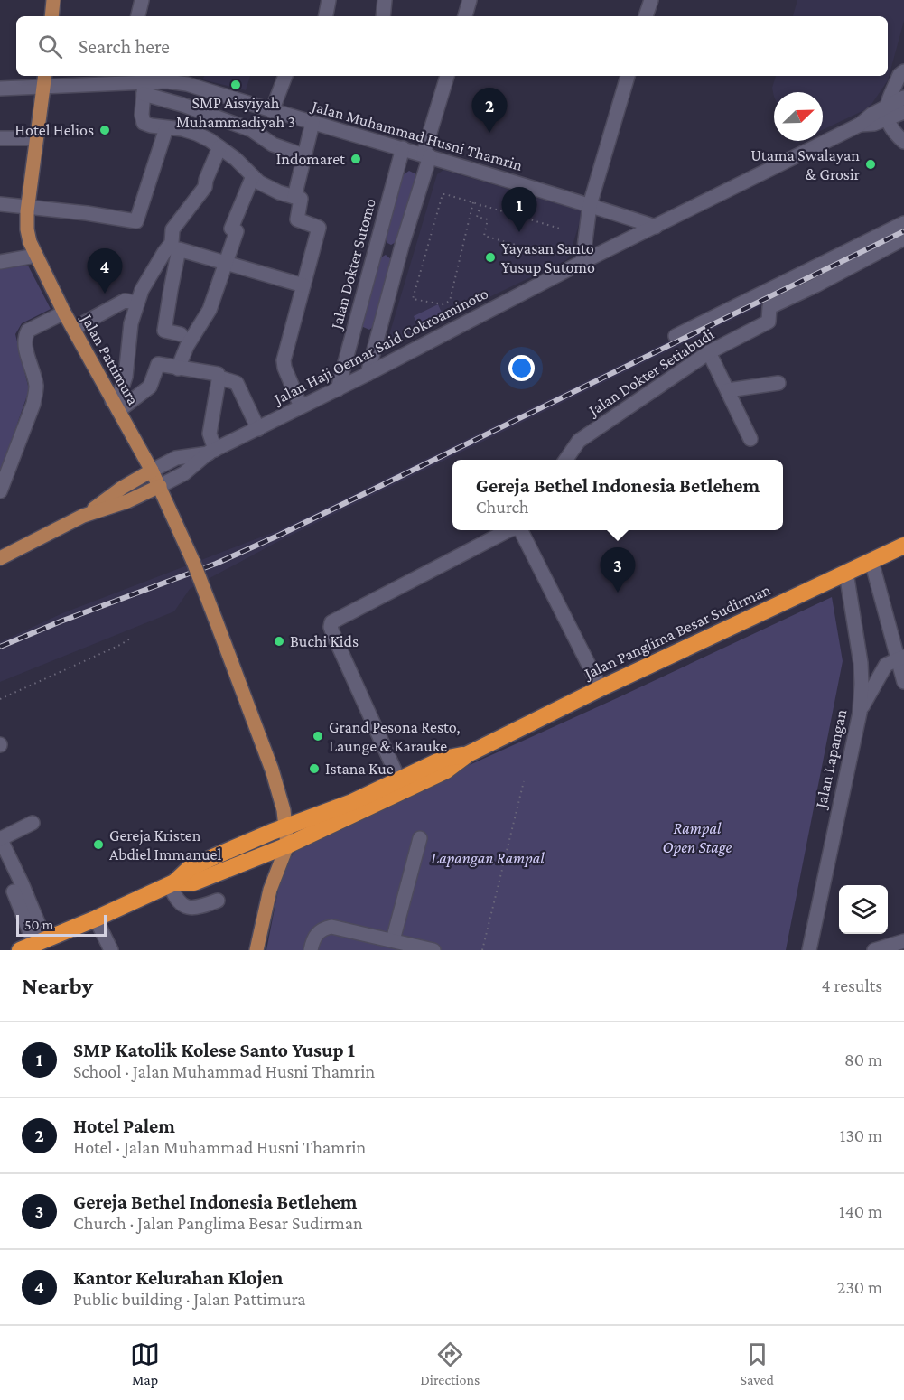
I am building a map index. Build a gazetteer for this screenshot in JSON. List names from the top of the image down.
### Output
{
  "streets": {
    "highway": ["Jalan Panglima Besar Sudirman"],
    "main road": ["Jalan Pattimura"],
    "street": [
      "Jalan Muhammad Husni Thamrin",
      "Jalan Dokter Sutomo",
      "Jalan Haji Oemar Said Cokroaminoto",
      "Jalan Dokter Setiabudi",
      "Jalan Lapangan"
    ]
  },
  "crossings": [
    ["Jalan Muhammad Husni Thamrin", "Jalan Dokter Sutomo"],
    ["Jalan Muhammad Husni Thamrin", "Jalan Haji Oemar Said Cokroaminoto"],
    ["Jalan Muhammad Husni Thamrin", "Jalan Pattimura"],
    ["Jalan Dokter Sutomo", "Jalan Haji Oemar Said Cokroaminoto"],
    ["Jalan Haji Oemar Said Cokroaminoto", "Jalan Pattimura"],
    ["Jalan Panglima Besar Sudirman", "Jalan Lapangan"]
  ],
  "parks": ["Rampal Open Stage", "Lapangan Rampal"],
  "places": [
    "SMP Aisyiyah Muhammadiyah 3",
    "Hotel Helios",
    "Indomaret",
    "Utama Swalayan & Grosir",
    "Yayasan Santo Yusup Sutomo",
    "Buchi Kids",
    "Grand Pesona Resto, Launge & Karauke",
    "Istana Kue",
    "Gereja Kristen Abdiel Immanuel"
  ],
  "scale_bar": "50 m",
  "north": "top right",
  "page": {
    "search": "Search here",
    "pins": [
      "2",
      "1",
      "4",
      "3"
    ],
    "popup": ["Gereja Bethel Indonesia Betlehem", "Church"],
    "scale": "50 m",
    "heading": ["Nearby", "4 results"],
    "list": [
      {
        "mark": "1",
        "name": "SMP Katolik Kolese Santo Yusup 1",
        "note": "School · Jalan Muhammad Husni Thamrin",
        "value": "80 m"
      },
      {
        "mark": "2",
        "name": "Hotel Palem",
        "note": "Hotel · Jalan Muhammad Husni Thamrin",
        "value": "130 m"
      },
      {
        "mark": "3",
        "name": "Gereja Bethel Indonesia Betlehem",
        "note": "Church · Jalan Panglima Besar Sudirman",
        "value": "140 m"
      },
      {
        "mark": "4",
        "name": "Kantor Kelurahan Klojen",
        "note": "Public building · Jalan Pattimura",
        "value": "230 m"
      }
    ],
    "nav": ["Map", "Directions", "Saved"]
  }
}
